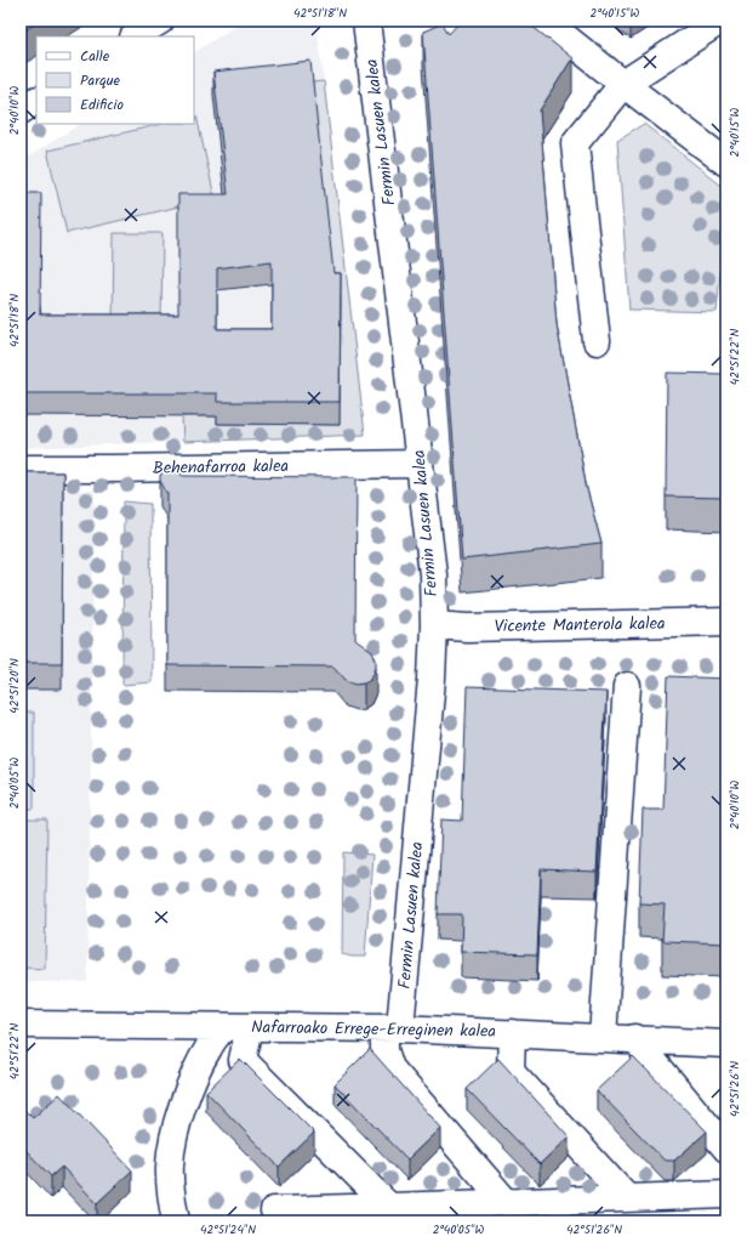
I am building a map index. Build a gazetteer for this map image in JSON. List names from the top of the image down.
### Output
{
  "streets": {
    "street": [
      "Fermin Lasuen kalea",
      "Behenafarroa kalea",
      "Vicente Manterola kalea",
      "Nafarroako Errege-Erreginen kalea"
    ]
  },
  "crossings": [
    ["Fermin Lasuen kalea", "Behenafarroa kalea"],
    ["Fermin Lasuen kalea", "Vicente Manterola kalea"],
    ["Fermin Lasuen kalea", "Nafarroako Errege-Erreginen kalea"]
  ],
  "legend": ["Calle", "Parque", "Edificio"],
  "coordinates": [
    "42°51'18\"N",
    "2°40'15\"W",
    "2°40'10\"W",
    "42°51'22\"N",
    "42°51'20\"N",
    "2°40'05\"W",
    "42°51'26\"N",
    "42°51'24\"N"
  ]
}
